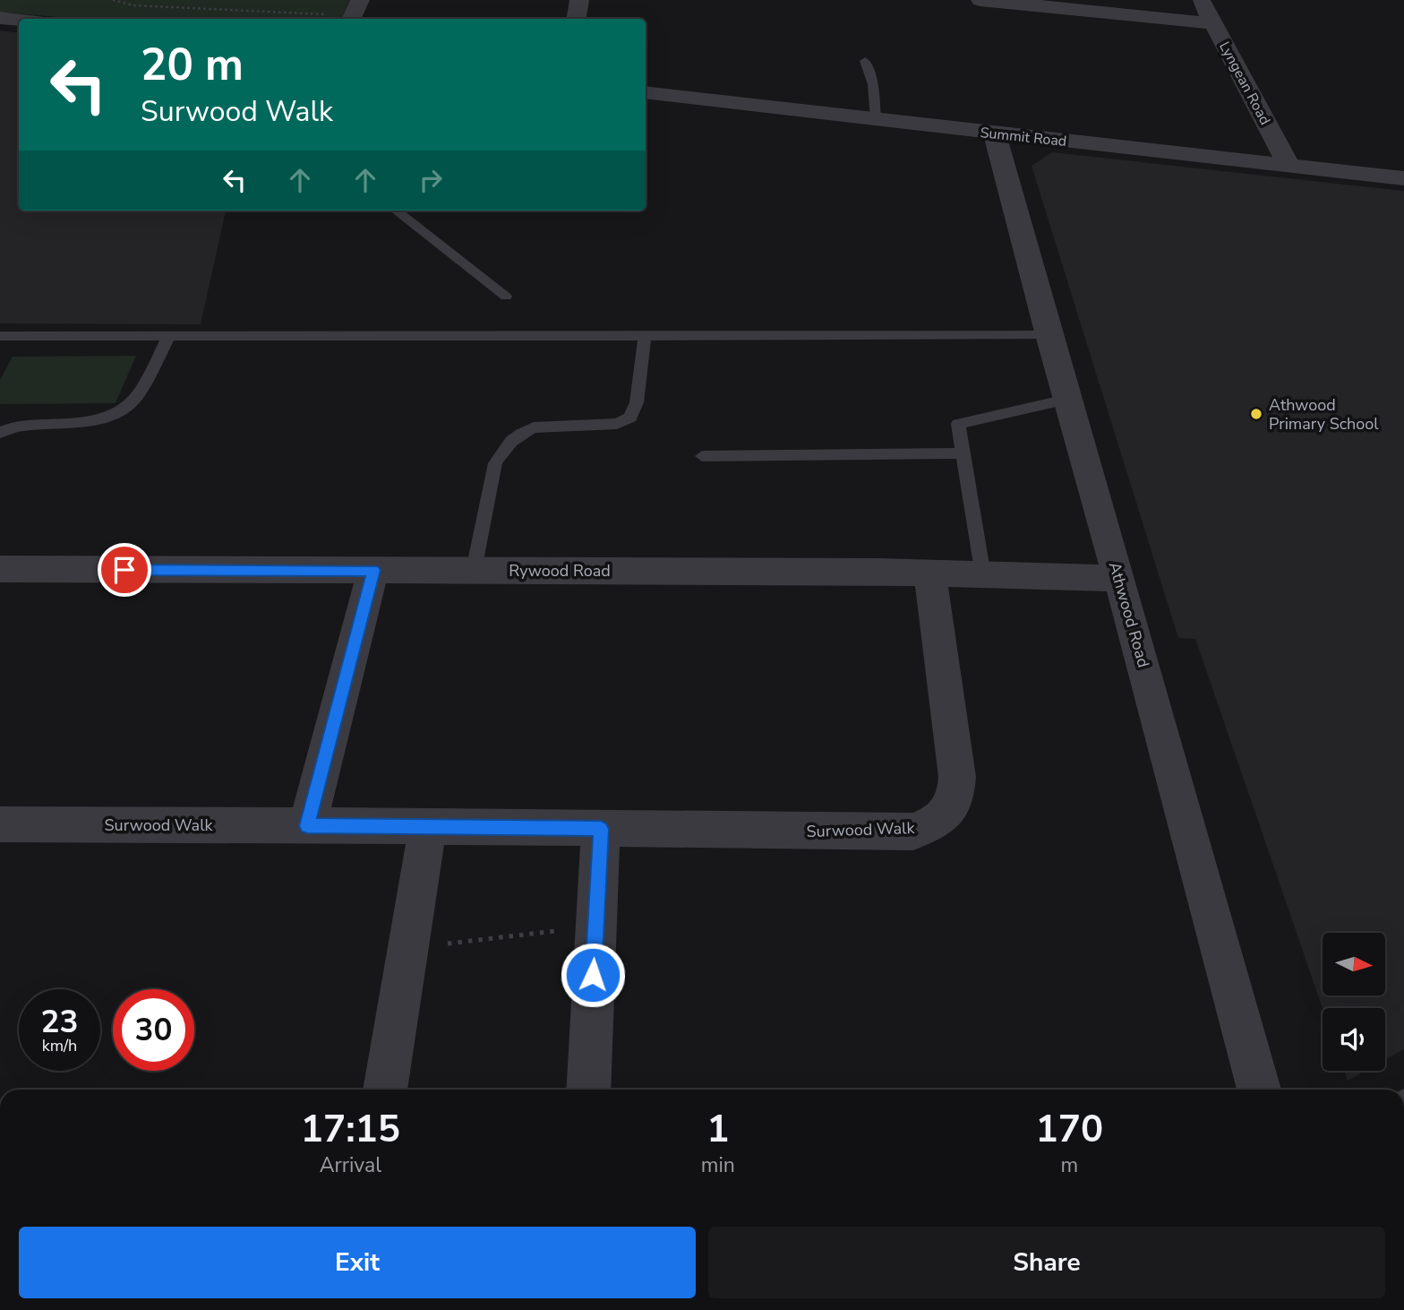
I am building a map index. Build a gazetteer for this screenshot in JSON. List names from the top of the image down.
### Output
{
  "streets": {
    "street": [
      "Lyngean Road",
      "Summit Road",
      "Rywood Road",
      "Athwood Road",
      "Surwood Walk"
    ]
  },
  "crossings": [
    ["Lyngean Road", "Summit Road"],
    ["Summit Road", "Athwood Road"],
    ["Rywood Road", "Athwood Road"],
    ["Rywood Road", "Surwood Walk"]
  ],
  "places": ["Athwood Primary School"],
  "north": "right",
  "page": {
    "turn": ["20 m", "Surwood Walk"],
    "speed": "23 km/h",
    "limit": "30",
    "eta": [
      "17:15",
      "Arrival",
      "1",
      "min",
      "170",
      "m"
    ],
    "buttons": ["Exit", "Share"]
  }
}
